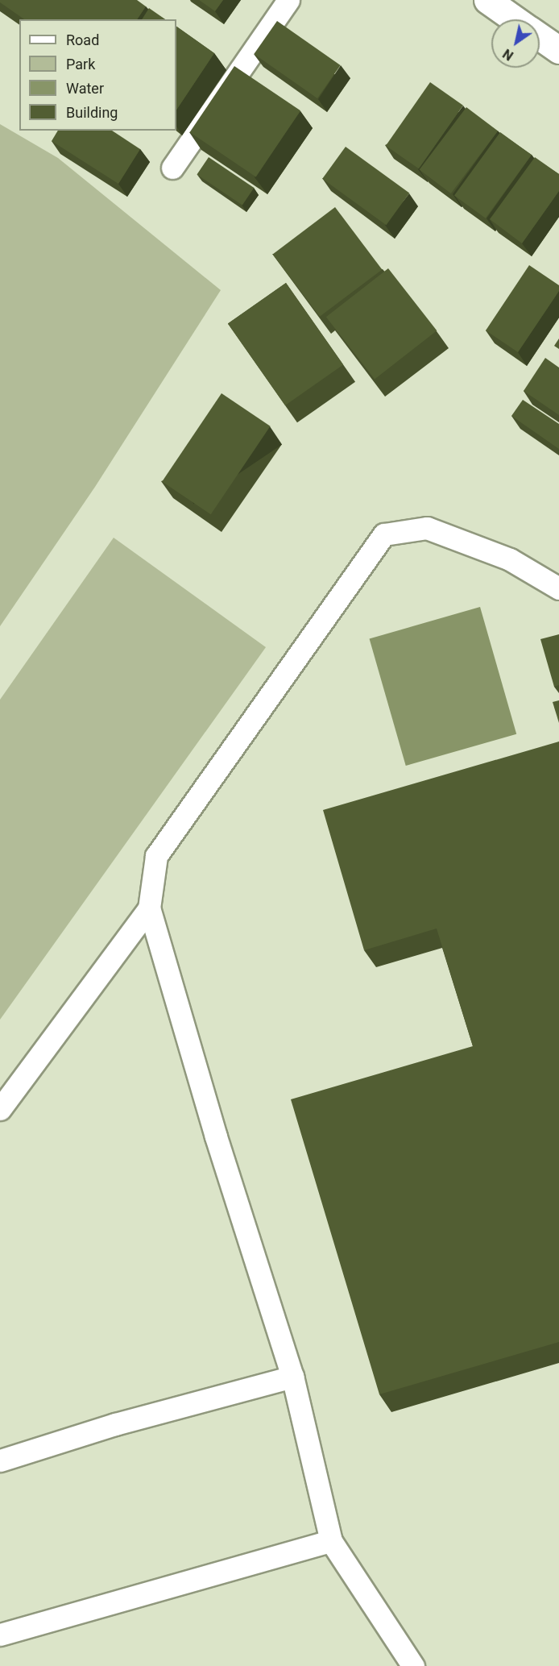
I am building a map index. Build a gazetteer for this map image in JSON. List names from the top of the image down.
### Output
{
  "legend": [
    "Road",
    "Park",
    "Water",
    "Building"
  ],
  "north": "bottom left"
}
